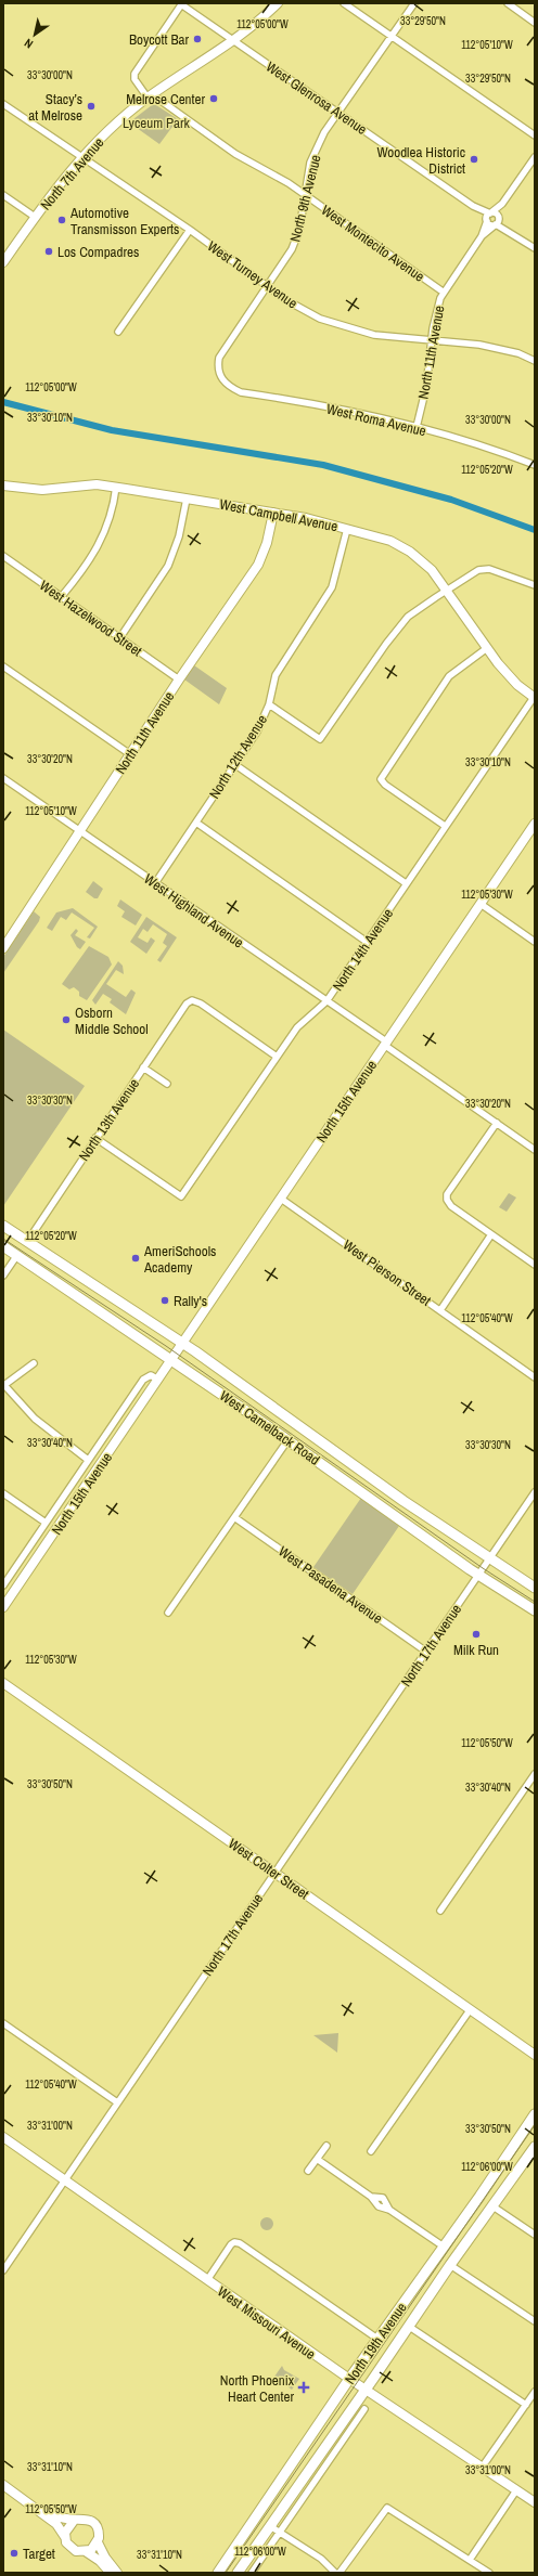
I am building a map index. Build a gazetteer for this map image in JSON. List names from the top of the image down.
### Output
{
  "streets": {
    "main road": ["West Camelback Road", "North 19th Avenue"],
    "street": [
      "West Glenrosa Avenue",
      "North 7th Avenue",
      "North 9th Avenue",
      "West Montecito Avenue",
      "West Turney Avenue",
      "North 11th Avenue",
      "West Roma Avenue",
      "West Campbell Avenue",
      "West Hazelwood Street",
      "North 12th Avenue",
      "West Highland Avenue",
      "North 14th Avenue",
      "North 15th Avenue",
      "North 13th Avenue",
      "West Pierson Street",
      "West Pasadena Avenue",
      "North 17th Avenue",
      "West Colter Street",
      "West Missouri Avenue"
    ]
  },
  "crossings": [
    ["West Glenrosa Avenue", "North 7th Avenue"],
    ["West Glenrosa Avenue", "North 9th Avenue"],
    ["West Glenrosa Avenue", "North 11th Avenue"],
    ["North 7th Avenue", "West Montecito Avenue"],
    ["North 7th Avenue", "West Turney Avenue"],
    ["North 9th Avenue", "West Montecito Avenue"],
    ["North 9th Avenue", "West Turney Avenue"],
    ["North 9th Avenue", "West Roma Avenue"],
    ["West Montecito Avenue", "North 11th Avenue"],
    ["West Turney Avenue", "North 11th Avenue"],
    ["North 11th Avenue", "West Roma Avenue"],
    ["North 11th Avenue", "West Campbell Avenue"],
    ["North 11th Avenue", "West Hazelwood Street"],
    ["North 11th Avenue", "West Highland Avenue"],
    ["West Campbell Avenue", "North 12th Avenue"],
    ["West Campbell Avenue", "North 14th Avenue"],
    ["North 12th Avenue", "West Highland Avenue"],
    ["West Highland Avenue", "North 14th Avenue"],
    ["West Highland Avenue", "North 15th Avenue"],
    ["North 14th Avenue", "North 13th Avenue"],
    ["North 15th Avenue", "West Pierson Street"],
    ["North 15th Avenue", "West Camelback Road"],
    ["North 13th Avenue", "West Camelback Road"],
    ["West Camelback Road", "North 17th Avenue"],
    ["West Pasadena Avenue", "North 17th Avenue"],
    ["North 17th Avenue", "West Colter Street"],
    ["North 17th Avenue", "West Missouri Avenue"],
    ["West Missouri Avenue", "North 19th Avenue"]
  ],
  "parks": ["Lyceum Park"],
  "places": {
    "other": [
      "Boycott Bar",
      "Melrose Center",
      "Stacy’s at Melrose",
      "Woodlea Historic District",
      "Automotive Transmisson Experts",
      "Los Compadres",
      "Osborn Middle School",
      "AmeriSchools Academy",
      "Rally's",
      "Milk Run",
      "Target"
    ],
    "health": ["North Phoenix Heart Center"]
  },
  "north": "bottom left",
  "coordinates": [
    "33°29'50\"N",
    "112°05'00\"W",
    "112°05'10\"W",
    "33°30'00\"N",
    "33°30'10\"N",
    "112°05'20\"W",
    "33°30'20\"N",
    "112°05'30\"W",
    "33°30'30\"N",
    "112°05'40\"W",
    "33°30'40\"N",
    "112°05'50\"W",
    "33°30'50\"N",
    "33°31'00\"N",
    "112°06'00\"W",
    "33°31'10\"N"
  ]
}
